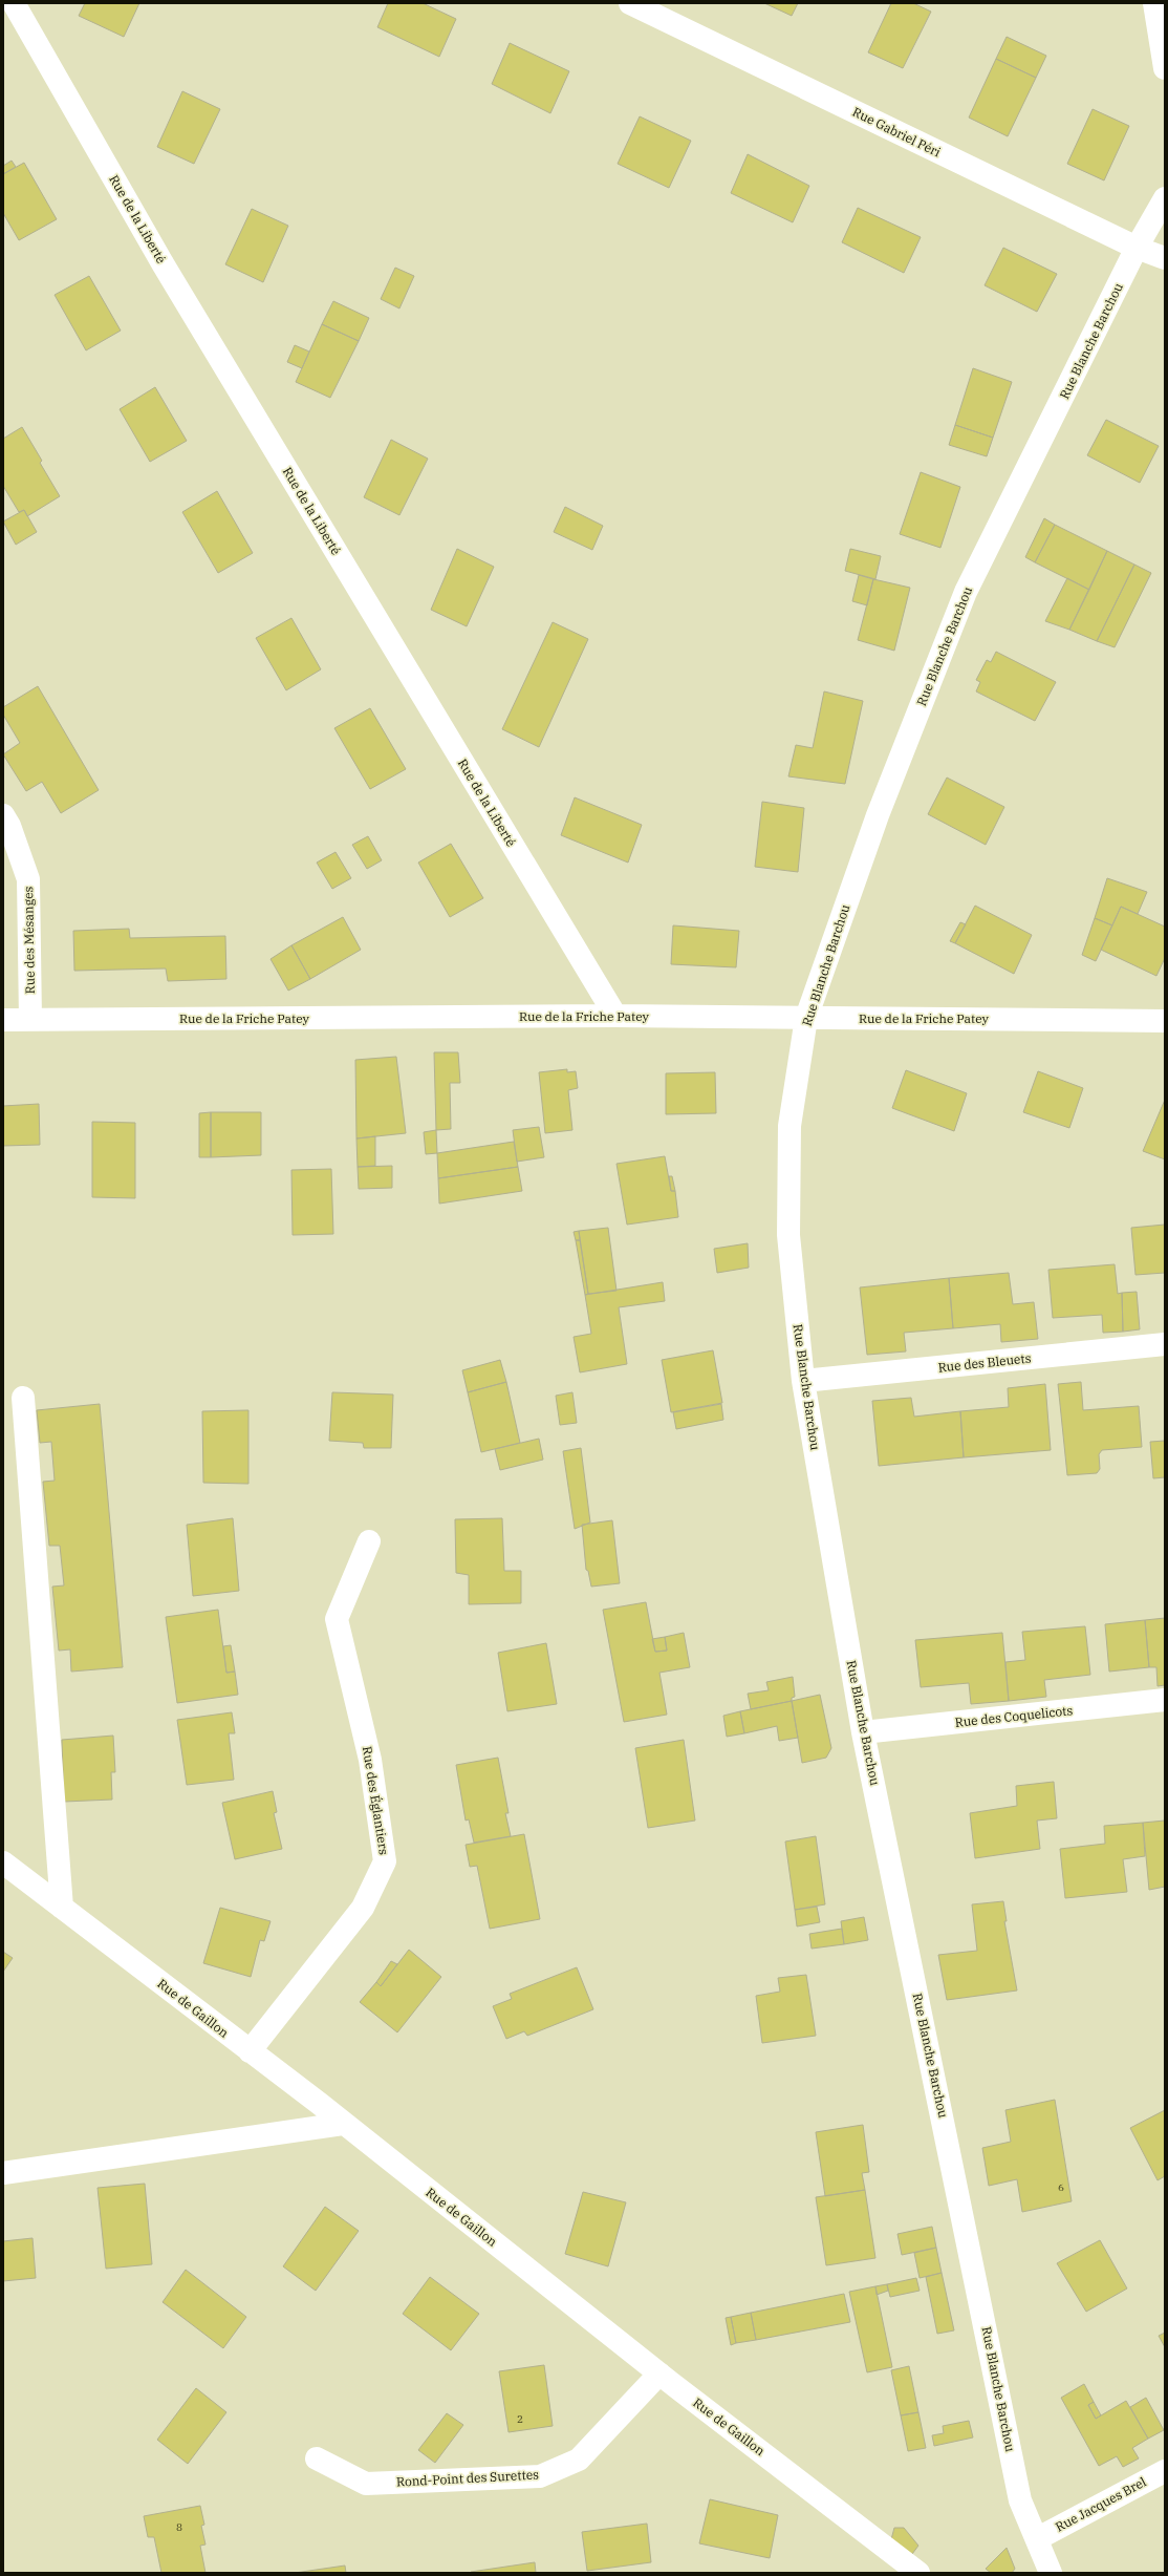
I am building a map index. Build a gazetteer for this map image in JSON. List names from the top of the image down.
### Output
{
  "streets": {
    "street": [
      "Rue Gabriel Péri",
      "Rue de la Liberté",
      "Rue Blanche Barchou",
      "Rue des Mésanges",
      "Rue de la Friche Patey",
      "Rue des Bleuets",
      "Rue des Coquelicots",
      "Rue des Églantiers",
      "Rue de Gaillon",
      "Rond-Point des Surettes",
      "Rue Jacques Brel"
    ]
  },
  "crossings": [
    ["Rue Gabriel Péri", "Rue Blanche Barchou"],
    ["Rue de la Liberté", "Rue de la Friche Patey"],
    ["Rue Blanche Barchou", "Rue de la Friche Patey"],
    ["Rue Blanche Barchou", "Rue des Bleuets"],
    ["Rue Blanche Barchou", "Rue des Coquelicots"],
    ["Rue Blanche Barchou", "Rue Jacques Brel"],
    ["Rue des Mésanges", "Rue de la Friche Patey"],
    ["Rue des Églantiers", "Rue de Gaillon"],
    ["Rue de Gaillon", "Rond-Point des Surettes"]
  ],
  "house_numbers": ["6", "2", "8"]
}
